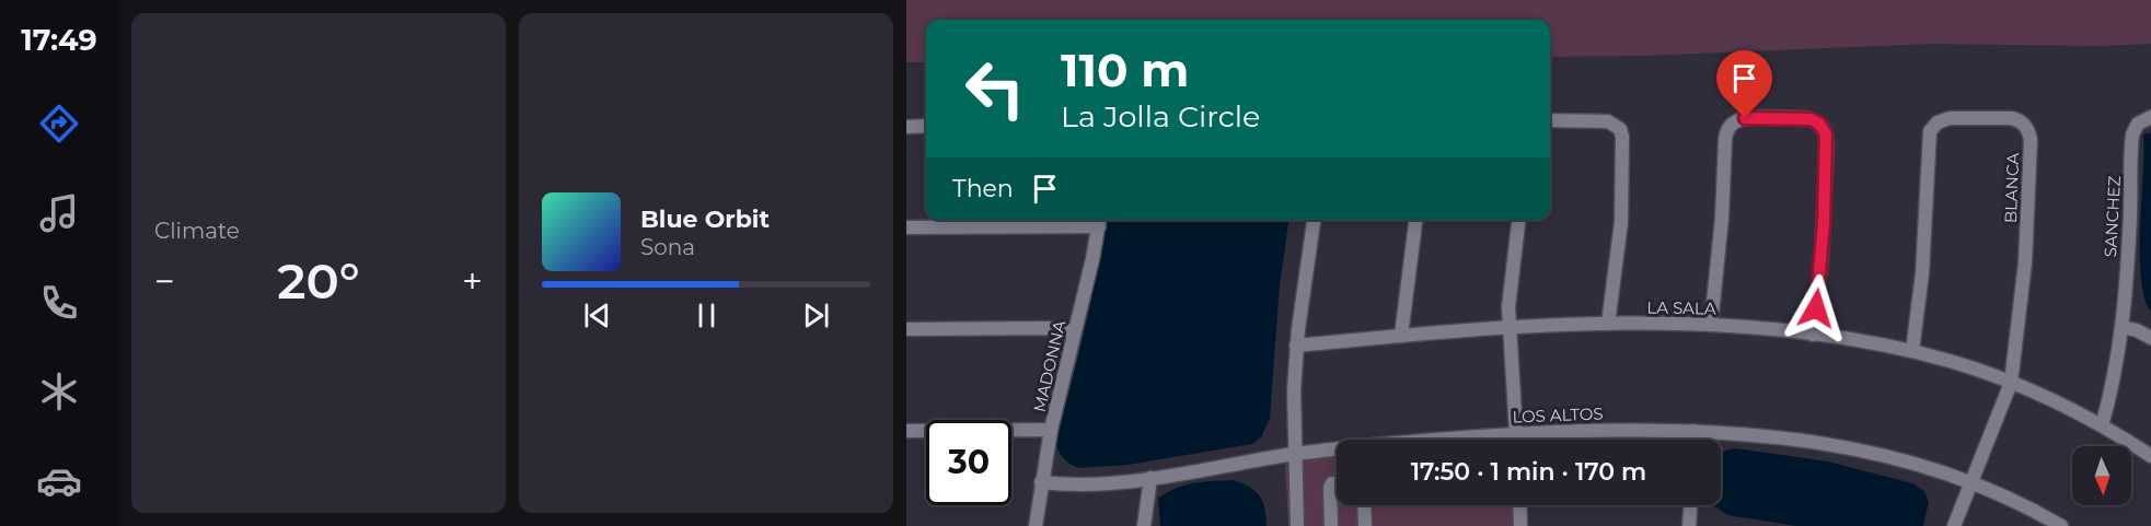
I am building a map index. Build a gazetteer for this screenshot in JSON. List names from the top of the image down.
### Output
{
  "streets": {
    "street": [
      "BLANCA",
      "SANCHEZ",
      "LA SALA",
      "MADONNA",
      "LOS ALTOS"
    ]
  },
  "crossings": [
    ["BLANCA", "LA SALA"],
    ["BLANCA", "LOS ALTOS"],
    ["SANCHEZ", "LA SALA"],
    ["MADONNA", "LOS ALTOS"]
  ],
  "north": "bottom",
  "page": {
    "tabs": "17:49",
    "tile": "Climate",
    "turn": ["110 m", "La Jolla Circle"],
    "then": "Then",
    "song": ["Blue Orbit", "Sona"],
    "heat": ["−", "20°", "+"],
    "limit": "30",
    "trip": "17:50 · 1 min · 170 m"
  }
}
